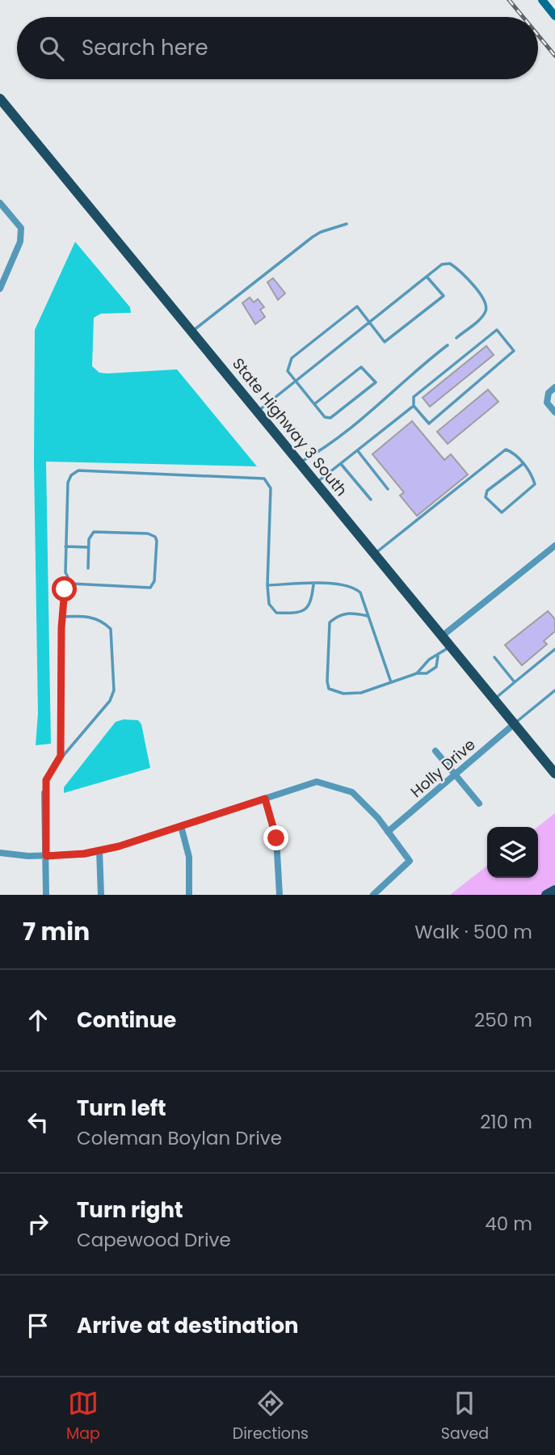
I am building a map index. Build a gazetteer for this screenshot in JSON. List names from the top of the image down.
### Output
{
  "streets": {
    "main road": ["State Highway 3 South"],
    "street": ["Holly Drive"]
  },
  "crossings": [
    ["State Highway 3 South", "Holly Drive"]
  ],
  "page": {
    "search": "Search here",
    "heading": ["7 min", "Walk · 500 m"],
    "list": [
      ["Continue", "250 m"],
      ["Turn left", "Coleman Boylan Drive", "210 m"],
      ["Turn right", "Capewood Drive", "40 m"],
      "Arrive at destination"
    ],
    "nav": ["Map", "Directions", "Saved"]
  }
}
